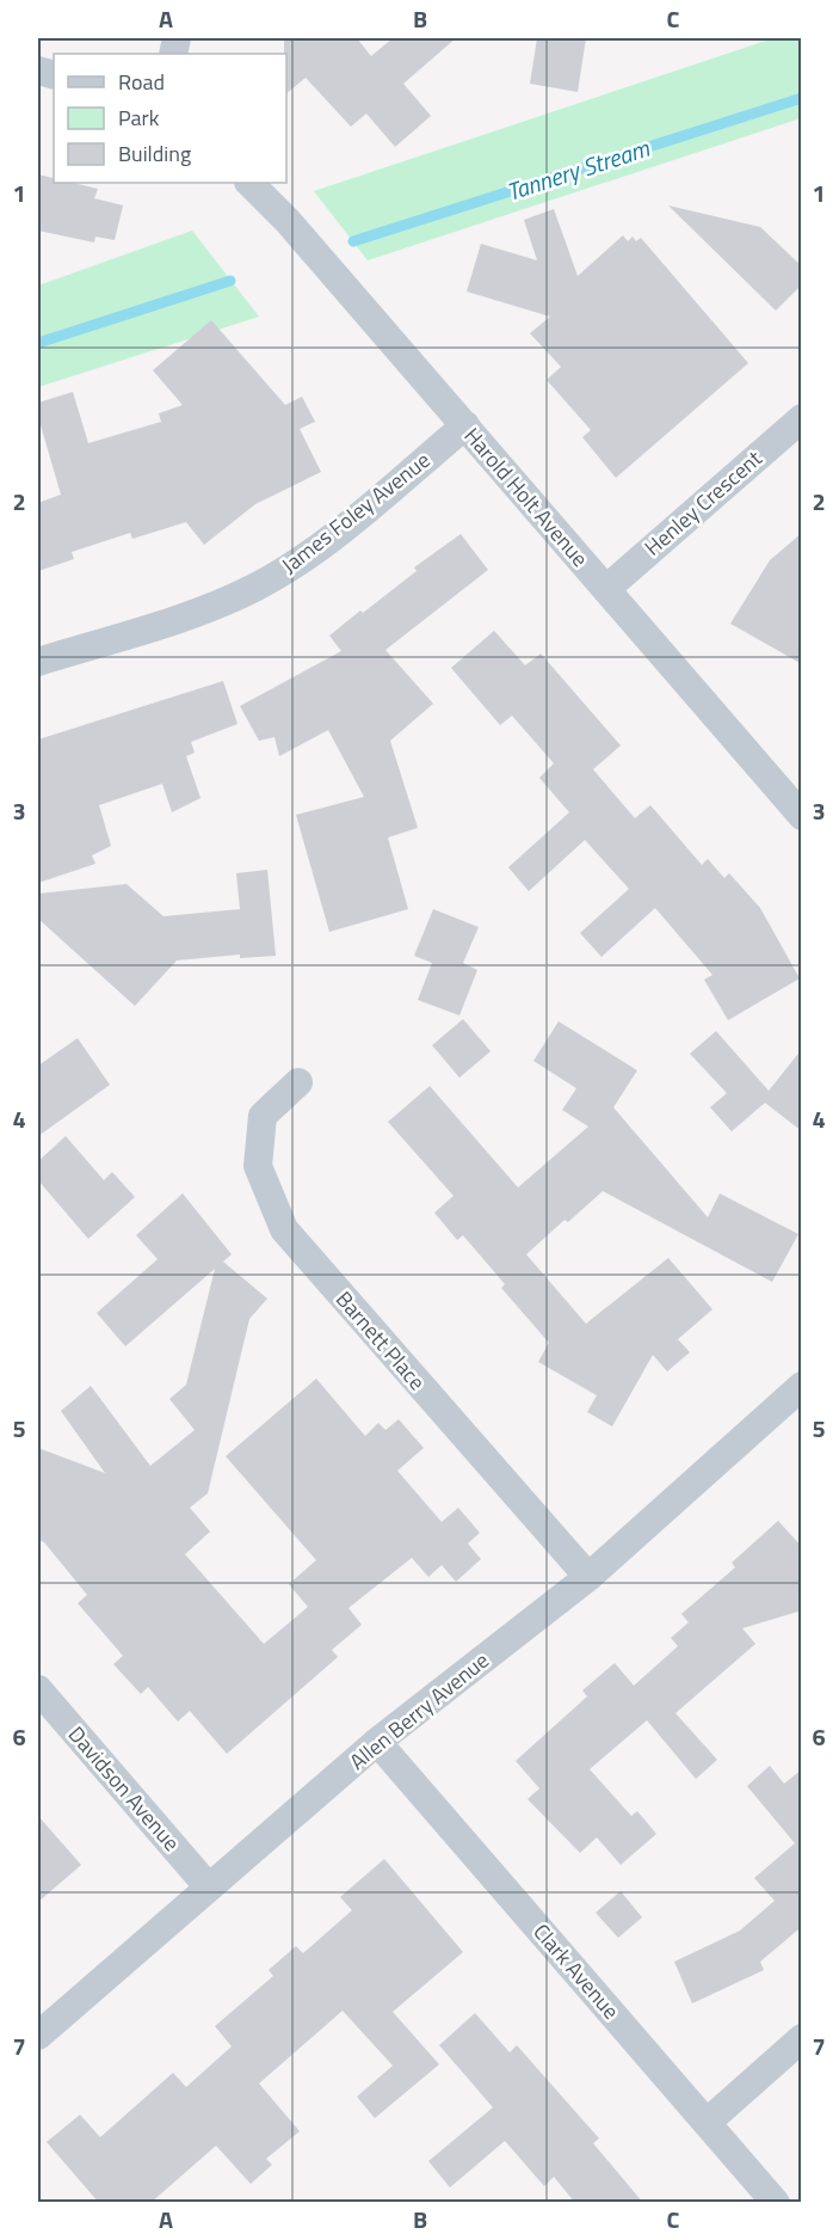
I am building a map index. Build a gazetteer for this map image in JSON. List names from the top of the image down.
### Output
{
  "streets": {
    "street": [
      "Harold Holt Avenue",
      "Henley Crescent",
      "James Foley Avenue",
      "Barnett Place",
      "Allen Berry Avenue",
      "Davidson Avenue",
      "Clark Avenue"
    ]
  },
  "crossings": [
    ["Harold Holt Avenue", "Henley Crescent"],
    ["Harold Holt Avenue", "James Foley Avenue"],
    ["Barnett Place", "Allen Berry Avenue"],
    ["Allen Berry Avenue", "Davidson Avenue"],
    ["Allen Berry Avenue", "Clark Avenue"]
  ],
  "water": ["Tannery Stream"],
  "legend": ["Road", "Park", "Building"],
  "grid": {
    "columns": ["A", "B", "C"],
    "rows": [
      "1",
      "2",
      "3",
      "4",
      "5",
      "6",
      "7"
    ]
  }
}
